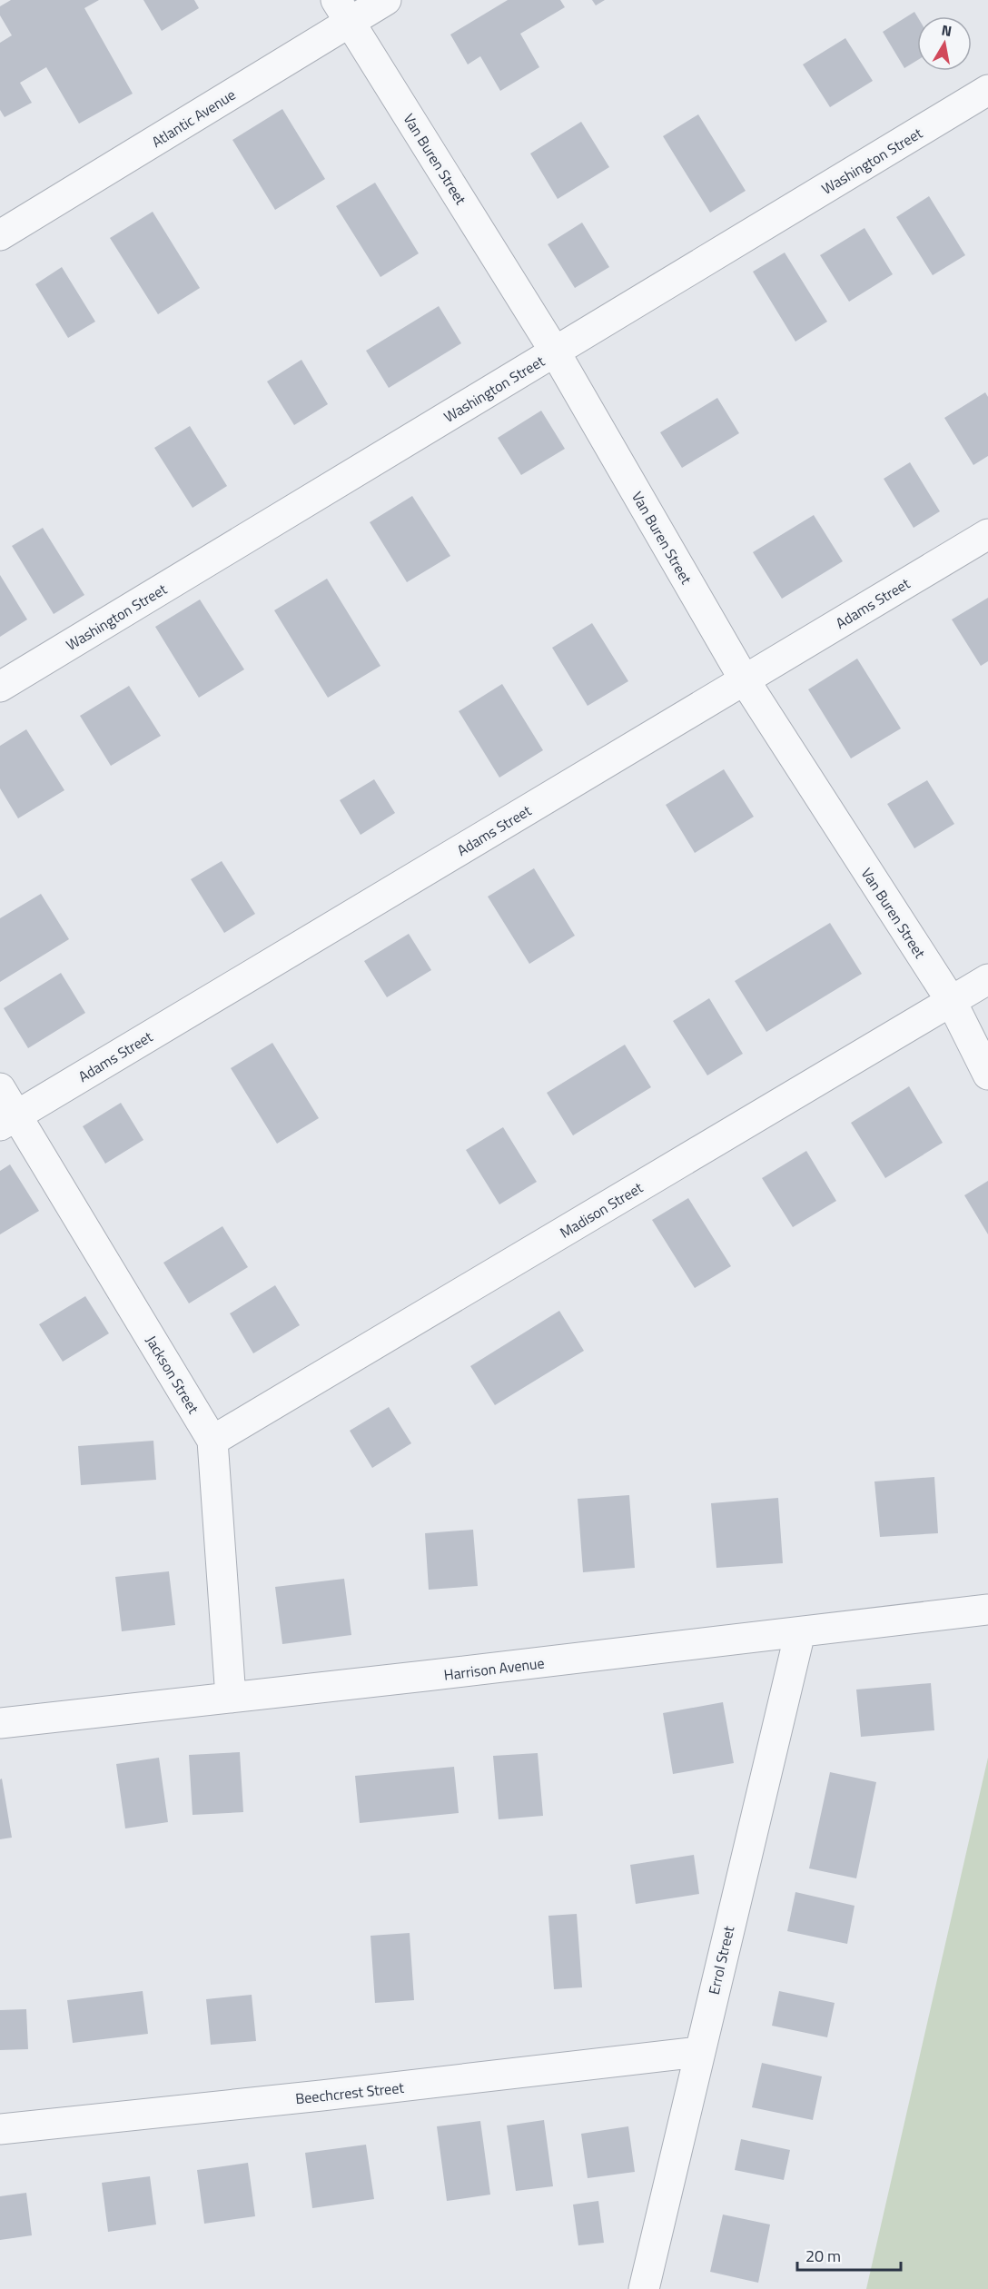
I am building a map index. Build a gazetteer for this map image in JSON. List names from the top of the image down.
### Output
{
  "streets": {
    "street": [
      "Atlantic Avenue",
      "Van Buren Street",
      "Washington Street",
      "Adams Street",
      "Madison Street",
      "Jackson Street",
      "Harrison Avenue",
      "Errol Street",
      "Beechcrest Street"
    ]
  },
  "crossings": [
    ["Atlantic Avenue", "Van Buren Street"],
    ["Van Buren Street", "Washington Street"],
    ["Van Buren Street", "Adams Street"],
    ["Van Buren Street", "Madison Street"],
    ["Adams Street", "Jackson Street"],
    ["Madison Street", "Jackson Street"],
    ["Jackson Street", "Harrison Avenue"],
    ["Harrison Avenue", "Errol Street"],
    ["Errol Street", "Beechcrest Street"]
  ],
  "scale_bar": "20 m",
  "north": "top"
}
